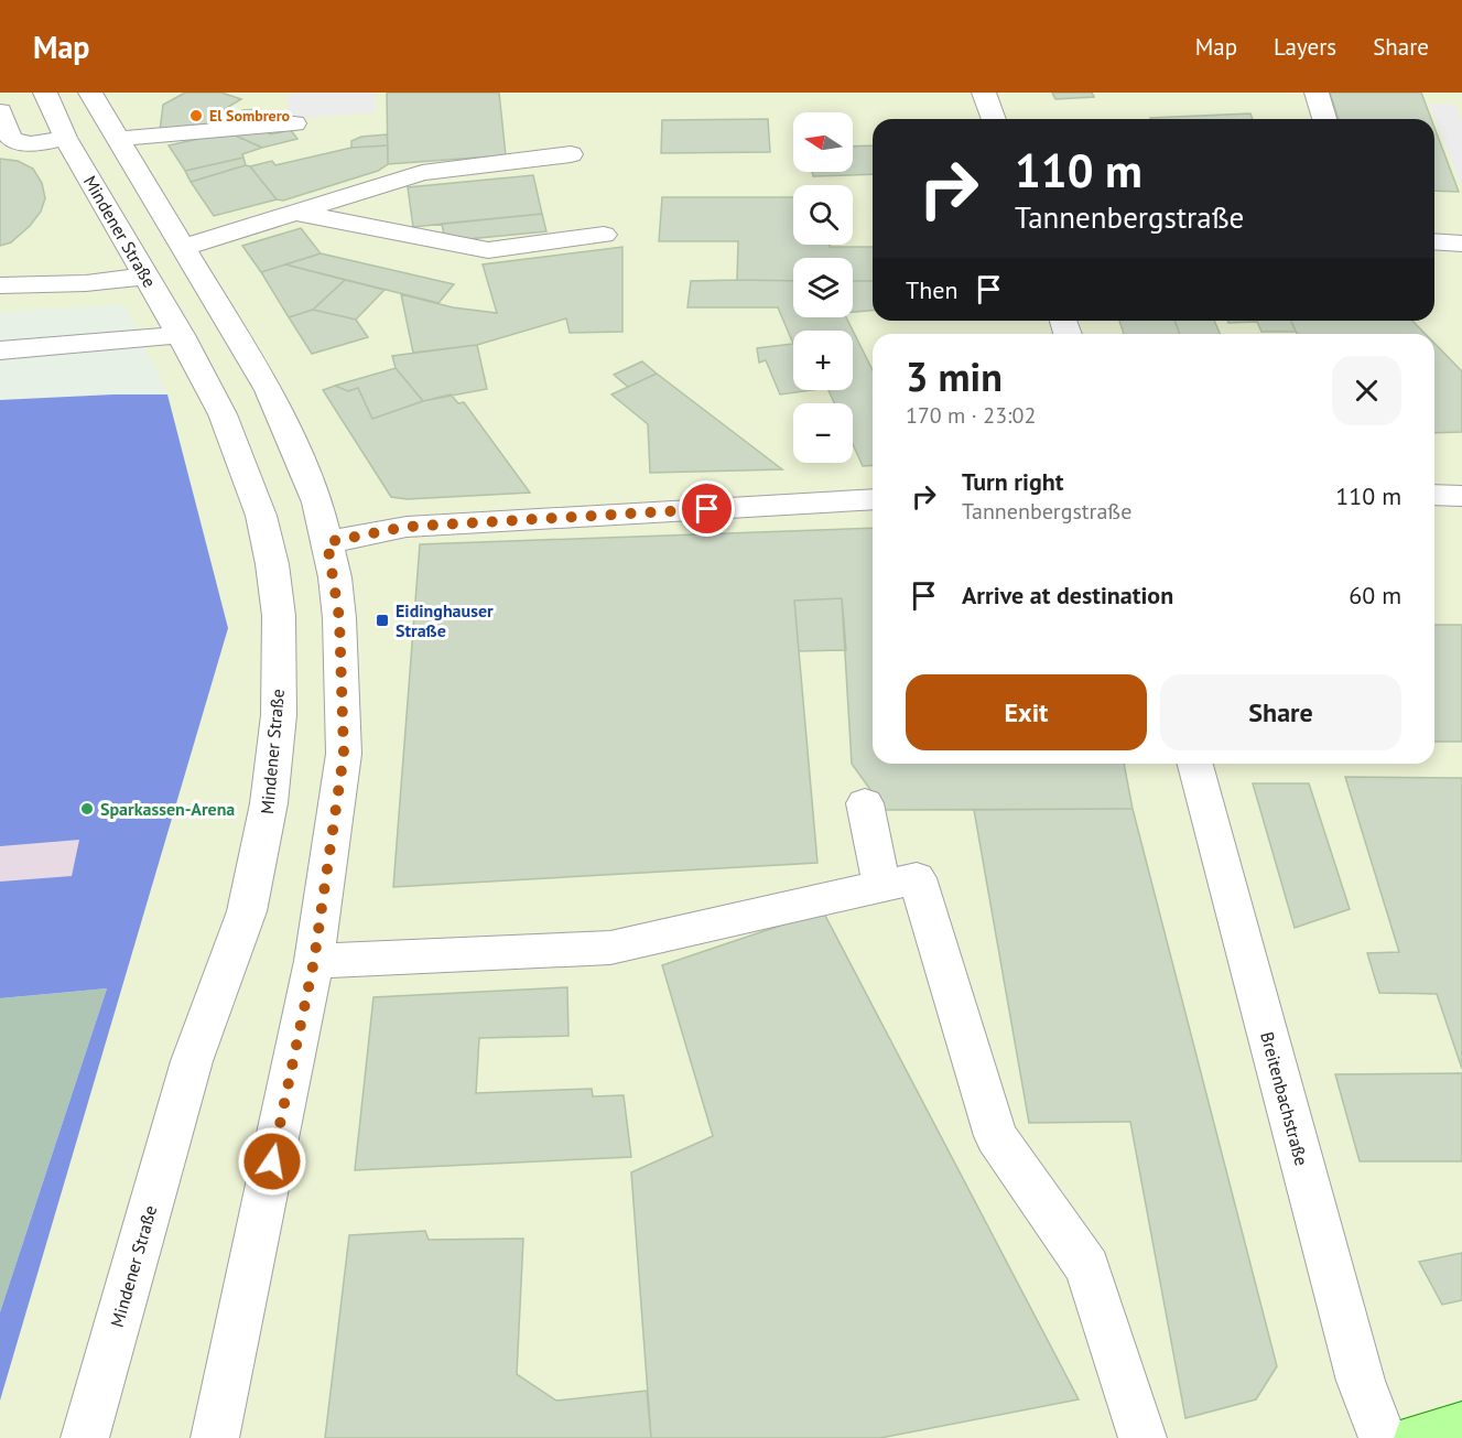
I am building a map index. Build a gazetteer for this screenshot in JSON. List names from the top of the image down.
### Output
{
  "streets": {
    "street": ["Mindener Straße", "Breitenbachstraße"]
  },
  "places": {
    "other": ["El Sombrero", "Sparkassen-Arena"],
    "transit": ["Eidinghauser Straße"]
  },
  "north": "left",
  "page": {
    "header": "Map",
    "nav": ["Map", "Layers", "Share"],
    "map_buttons": ["+", "−"],
    "turn": ["110 m", "Tannenbergstraße"],
    "then": "Then",
    "heading": ["3 min", "170 m · 23:02"],
    "list": [
      {
        "name": "Turn right",
        "note": "Tannenbergstraße",
        "value": "110 m"
      },
      {
        "name": "Arrive at destination",
        "value": "60 m"
      }
    ],
    "buttons": ["Exit", "Share"]
  }
}
